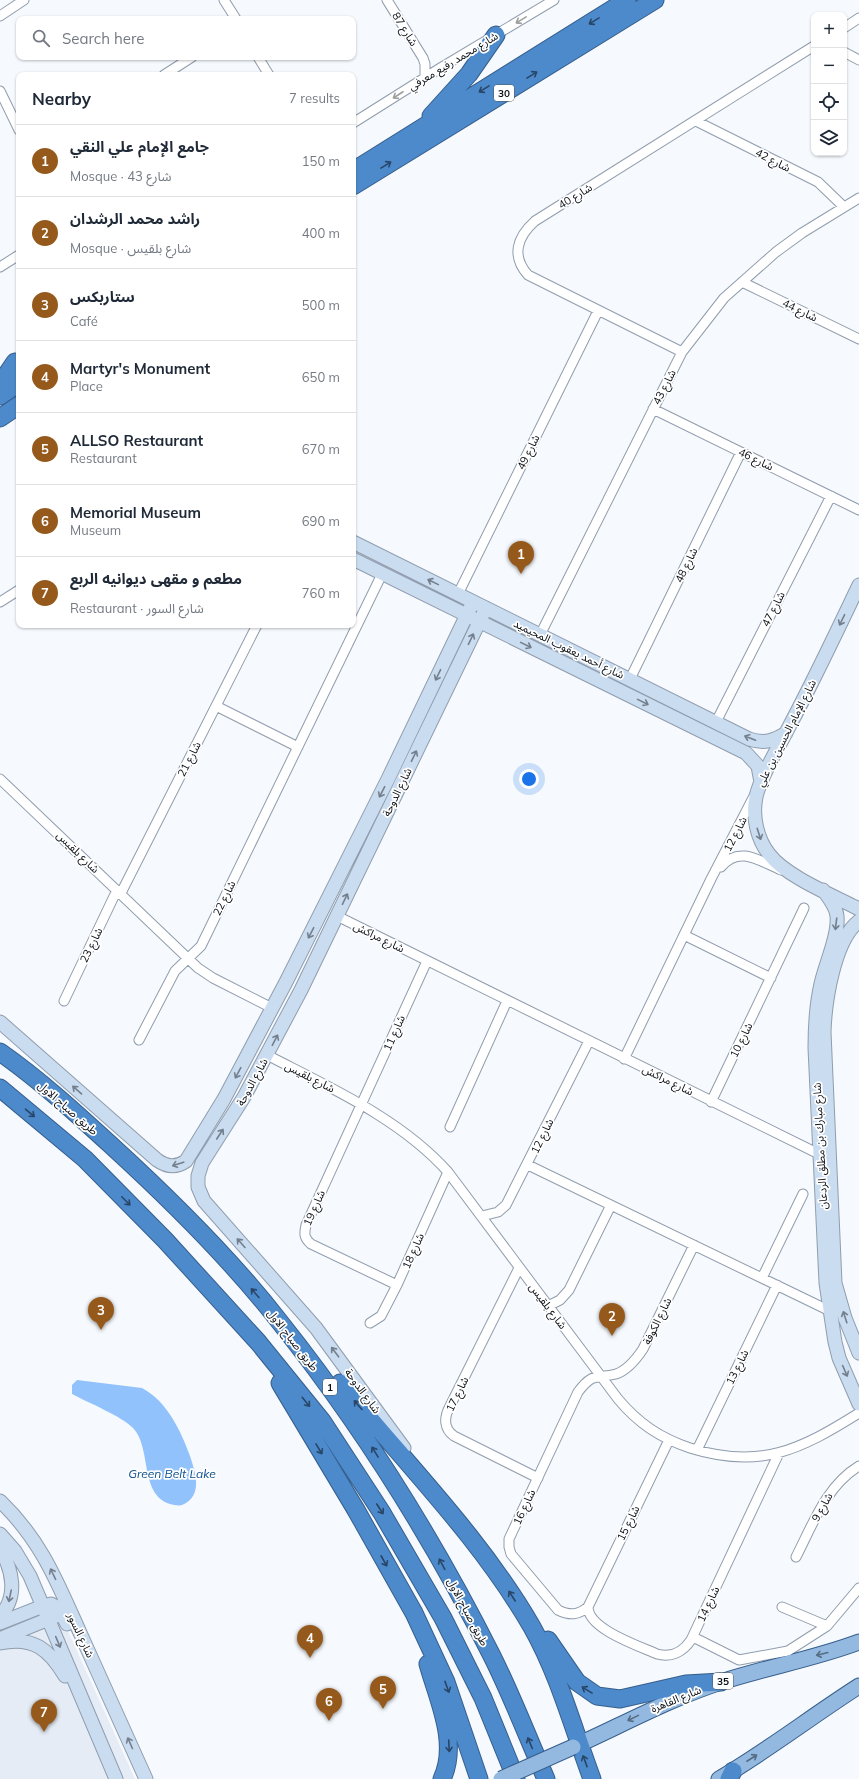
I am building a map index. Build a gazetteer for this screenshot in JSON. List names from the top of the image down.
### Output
{
  "streets": {
    "highway": ["30", "طريق صباح الاول", "1"],
    "main road": ["35", "شارع القاهرة"],
    "street": [
      "شارع 87",
      "شارع محمد رفيع معرفي",
      "شارع 42",
      "شارع 40",
      "شارع 44",
      "شارع 43",
      "شارع 49",
      "شارع 46",
      "شارع 48",
      "شارع 47",
      "شارع أحمد يعقوب المحيميد",
      "شارع الإمام الحسين بن علي",
      "شارع 21",
      "شارع الدوحة",
      "شارع 12",
      "شارع بلقيس",
      "شارع 22",
      "شارع مراكش",
      "شارع 23",
      "شارع 11",
      "شارع 10",
      "شارع مبارك بن مطلق الردعان",
      "شارع 19",
      "شارع 18",
      "شارع الكوفة",
      "شارع 13",
      "شارع 17",
      "شارع 16",
      "شارع 9",
      "شارع 15",
      "شارع 14",
      "شارع السور"
    ]
  },
  "crossings": [
    ["شارع 87", "شارع محمد رفيع معرفي"],
    ["شارع 42", "شارع 40"],
    ["شارع 42", "شارع 43"],
    ["شارع 40", "شارع 43"],
    ["شارع 40", "شارع 49"],
    ["شارع 44", "شارع 43"],
    ["شارع 43", "شارع 46"],
    ["شارع 43", "شارع أحمد يعقوب المحيميد"],
    ["شارع 49", "شارع أحمد يعقوب المحيميد"],
    ["شارع 46", "شارع 48"],
    ["شارع 46", "شارع 47"],
    ["شارع 48", "شارع أحمد يعقوب المحيميد"],
    ["شارع 47", "شارع أحمد يعقوب المحيميد"],
    ["شارع أحمد يعقوب المحيميد", "شارع الإمام الحسين بن علي"],
    ["شارع أحمد يعقوب المحيميد", "شارع الدوحة"],
    ["شارع أحمد يعقوب المحيميد", "شارع 12"],
    ["شارع أحمد يعقوب المحيميد", "شارع 22"],
    ["شارع الإمام الحسين بن علي", "شارع 12"],
    ["شارع الإمام الحسين بن علي", "شارع مبارك بن مطلق الردعان"],
    ["شارع 21", "شارع بلقيس"],
    ["شارع 21", "شارع 23"],
    ["شارع الدوحة", "شارع بلقيس"],
    ["شارع الدوحة", "شارع مراكش"],
    ["شارع 12", "شارع بلقيس"],
    ["شارع 12", "شارع مراكش"],
    ["شارع بلقيس", "شارع 22"],
    ["شارع بلقيس", "شارع 23"],
    ["شارع بلقيس", "شارع 11"],
    ["شارع بلقيس", "شارع 19"],
    ["شارع بلقيس", "شارع 18"],
    ["شارع بلقيس", "شارع الكوفة"],
    ["شارع بلقيس", "شارع 13"],
    ["شارع بلقيس", "شارع 17"],
    ["شارع بلقيس", "شارع 16"],
    ["شارع بلقيس", "شارع 15"],
    ["شارع بلقيس", "شارع 14"],
    ["شارع مراكش", "شارع 11"],
    ["شارع مراكش", "شارع 10"],
    ["شارع مراكش", "شارع مبارك بن مطلق الردعان"],
    ["شارع 11", "شارع 19"],
    ["شارع 19", "شارع 18"],
    ["شارع الكوفة", "شارع 16"],
    ["شارع 17", "شارع 16"],
    ["شارع 16", "شارع 15"],
    ["شارع 16", "شارع 14"],
    ["شارع 15", "شارع 14"]
  ],
  "one_way": ["شارع محمد رفيع معرفي", "شارع الإمام الحسين بن علي"],
  "water": ["Green Belt Lake"],
  "page": {
    "map_buttons": ["+", "−"],
    "search": "Search here",
    "heading": ["Nearby", "7 results"],
    "list": [
      {
        "mark": "1",
        "name": "جامع الإمام علي النقي",
        "note": "Mosque · شارع 43",
        "value": "150 m"
      },
      {
        "mark": "2",
        "name": "راشد محمد الرشدان",
        "note": "Mosque · شارع بلقيس",
        "value": "400 m"
      },
      {
        "mark": "3",
        "name": "ستاربكس",
        "note": "Café",
        "value": "500 m"
      },
      {
        "mark": "4",
        "name": "Martyr's Monument",
        "note": "Place",
        "value": "650 m"
      },
      {
        "mark": "5",
        "name": "ALLSO Restaurant",
        "note": "Restaurant",
        "value": "670 m"
      },
      {
        "mark": "6",
        "name": "Memorial Museum",
        "note": "Museum",
        "value": "690 m"
      },
      {
        "mark": "7",
        "name": "مطعم و مقهى ديوانيه الربع",
        "note": "Restaurant · شارع السور",
        "value": "760 m"
      }
    ],
    "pins": [
      "1",
      "3",
      "2",
      "4",
      "5",
      "6",
      "7"
    ]
  }
}
